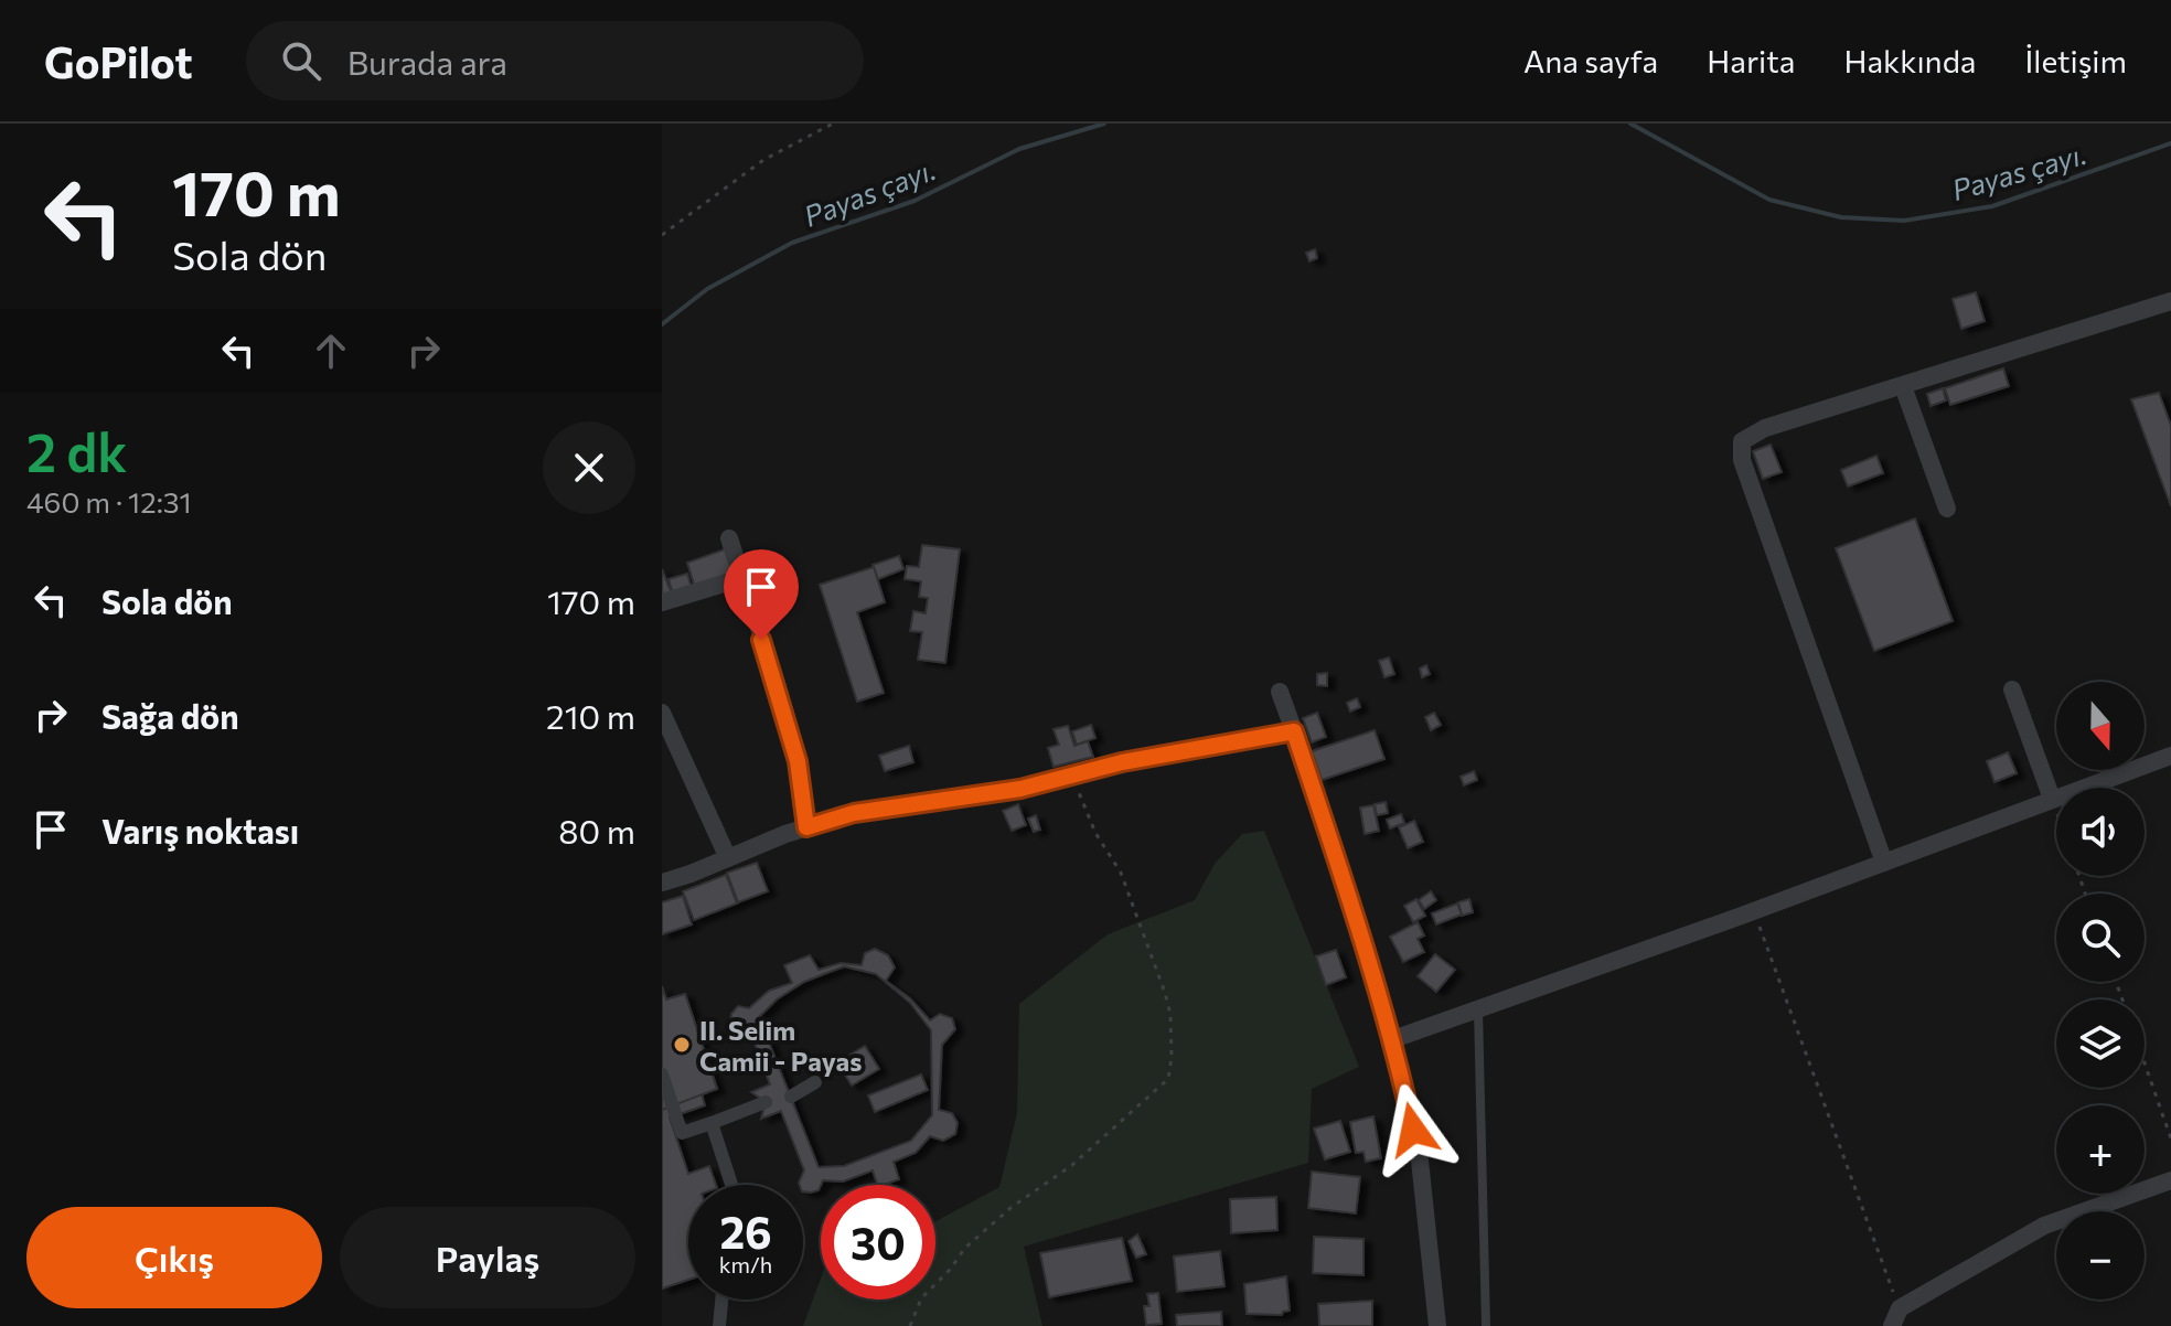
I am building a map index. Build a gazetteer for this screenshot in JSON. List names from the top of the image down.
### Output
{
  "water": ["Payas çayı."],
  "places": ["II. Selim Camii - Payas"],
  "north": "bottom",
  "page": {
    "header": "GoPilot",
    "search": "Burada ara",
    "nav": [
      "Ana sayfa",
      "Harita",
      "Hakkında",
      "İletişim"
    ],
    "turn": ["170 m", "Sola dön"],
    "heading": ["2 dk", "460 m · 12:31"],
    "list": [
      {
        "name": "Sola dön",
        "value": "170 m"
      },
      {
        "name": "Sağa dön",
        "value": "210 m"
      },
      {
        "name": "Varış noktası",
        "value": "80 m"
      }
    ],
    "map_buttons": ["+", "−"],
    "speed": "26 km/h",
    "limit": "30",
    "buttons": ["Çıkış", "Paylaş"]
  }
}
